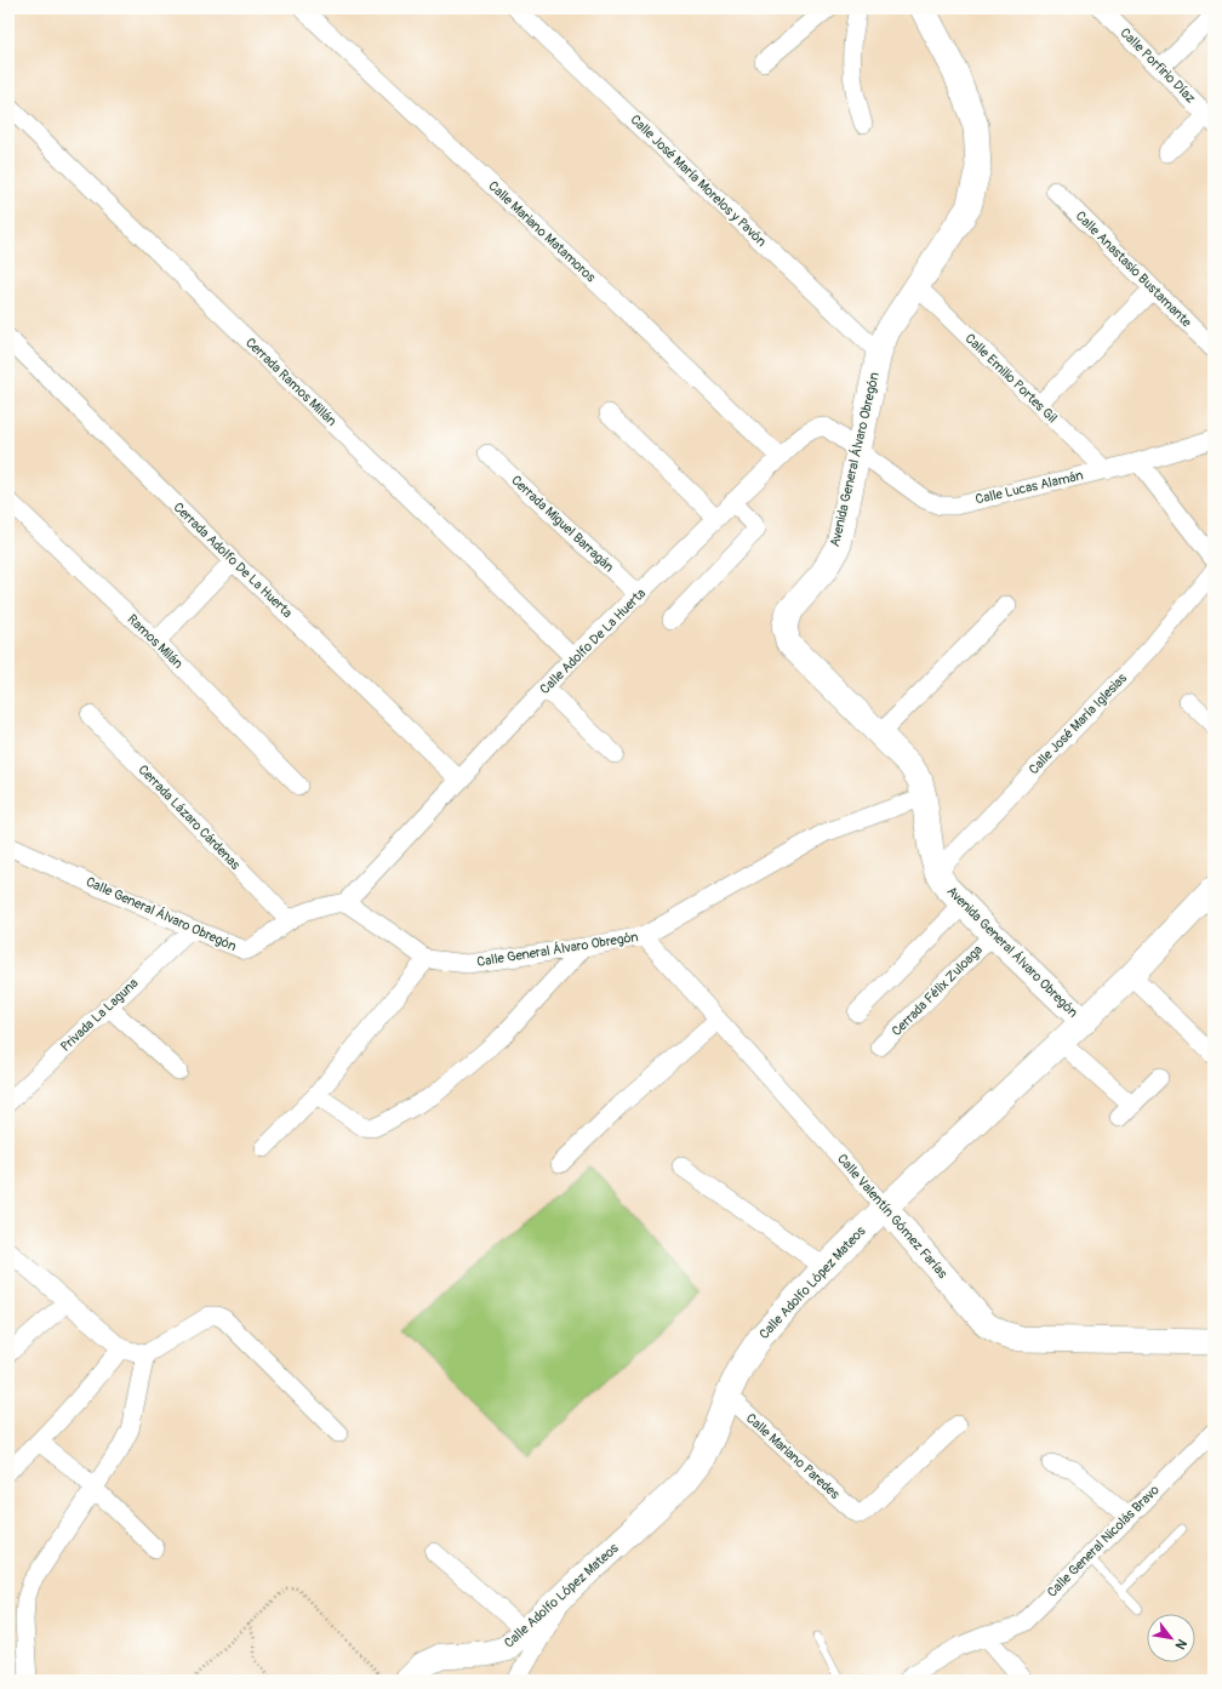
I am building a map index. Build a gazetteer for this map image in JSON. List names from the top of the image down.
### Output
{
  "streets": {
    "main road": ["Avenida General Álvaro Obregón", "Calle Valentín Gómez Farías", "Calle Adolfo López Mateos"],
    "street": [
      "Calle Porfirio Díaz",
      "Calle José María Morelos y Pavón",
      "Calle Mariano Matamoros",
      "Calle Anastasio Bustamante",
      "Calle Emilio Portes Gil",
      "Cerrada Ramos Millán",
      "Calle Lucas Alamán",
      "Cerrada Miguel Barragán",
      "Cerrada Adolfo De La Huerta",
      "Ramos Milán",
      "Calle Adolfo De La Huerta",
      "Calle José María Iglesias",
      "Cerrada Lázaro Cárdenas",
      "Calle General Álvaro Obregón",
      "Cerrada Félix Zuloaga",
      "Privada La Laguna",
      "Calle Mariano Paredes",
      "Calle General Nicolás Bravo"
    ]
  },
  "crossings": [
    ["Calle José María Morelos y Pavón", "Avenida General Álvaro Obregón"],
    ["Calle Mariano Matamoros", "Calle Adolfo De La Huerta"],
    ["Calle Emilio Portes Gil", "Avenida General Álvaro Obregón"],
    ["Calle Emilio Portes Gil", "Calle Lucas Alamán"],
    ["Cerrada Ramos Millán", "Calle Adolfo De La Huerta"],
    ["Avenida General Álvaro Obregón", "Calle Lucas Alamán"],
    ["Avenida General Álvaro Obregón", "Calle Adolfo De La Huerta"],
    ["Avenida General Álvaro Obregón", "Calle José María Iglesias"],
    ["Avenida General Álvaro Obregón", "Calle General Álvaro Obregón"],
    ["Avenida General Álvaro Obregón", "Cerrada Félix Zuloaga"],
    ["Avenida General Álvaro Obregón", "Calle Adolfo López Mateos"],
    ["Calle Lucas Alamán", "Calle Adolfo De La Huerta"],
    ["Cerrada Miguel Barragán", "Calle Adolfo De La Huerta"],
    ["Cerrada Adolfo De La Huerta", "Calle Adolfo De La Huerta"],
    ["Calle Adolfo De La Huerta", "Calle General Álvaro Obregón"],
    ["Cerrada Lázaro Cárdenas", "Calle General Álvaro Obregón"],
    ["Calle General Álvaro Obregón", "Privada La Laguna"],
    ["Calle General Álvaro Obregón", "Calle Valentín Gómez Farías"],
    ["Calle Valentín Gómez Farías", "Calle Adolfo López Mateos"],
    ["Calle Adolfo López Mateos", "Calle Mariano Paredes"]
  ],
  "north": "bottom right"
}
